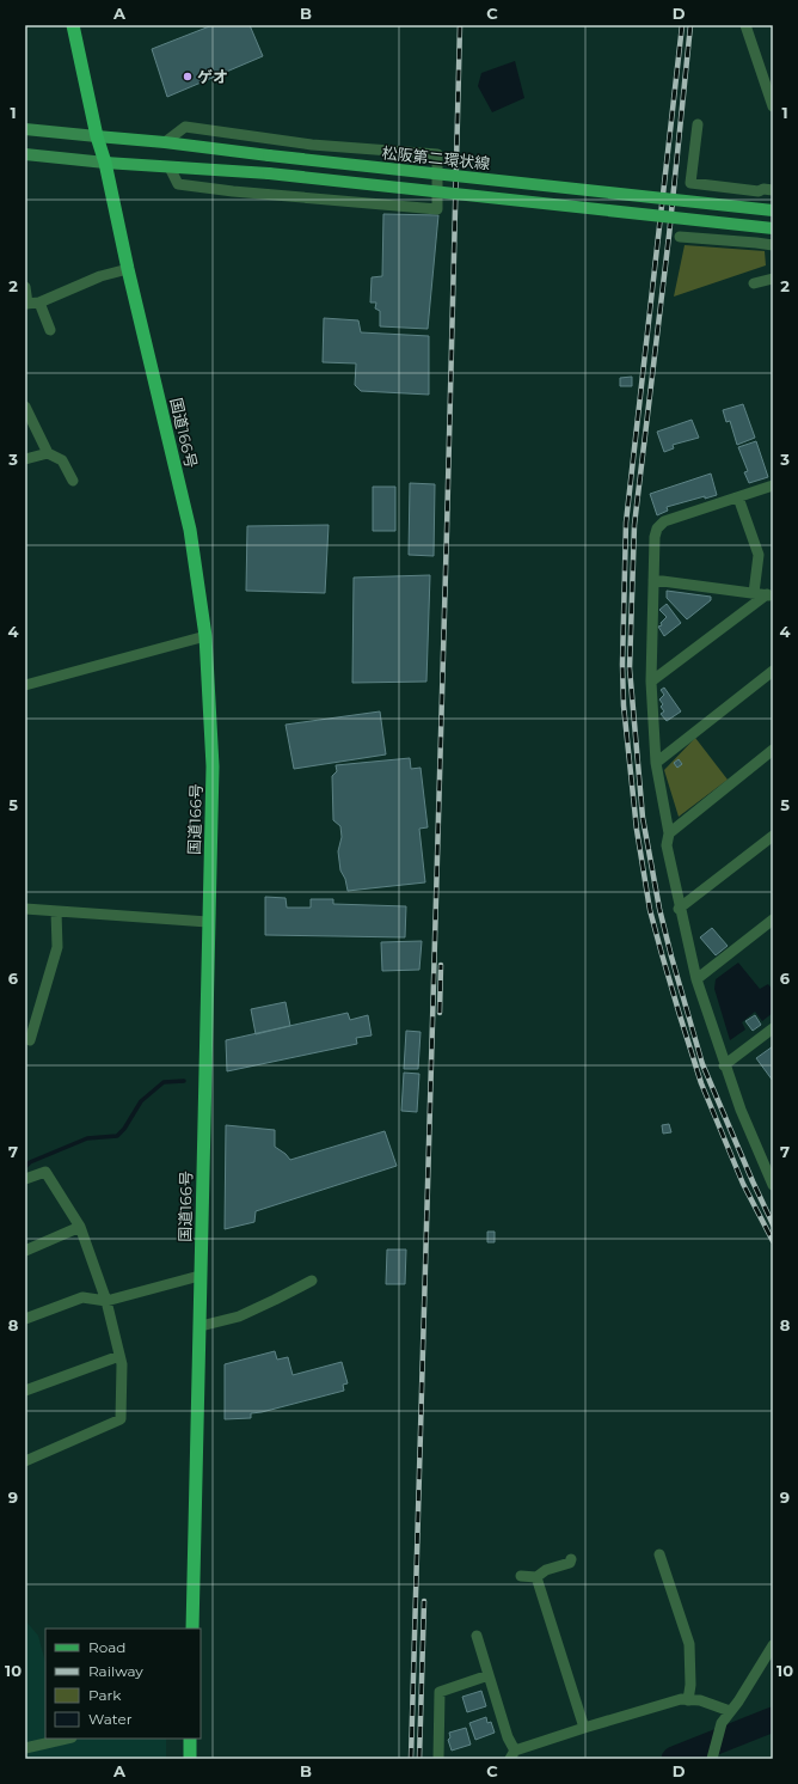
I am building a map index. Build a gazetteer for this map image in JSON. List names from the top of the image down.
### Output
{
  "streets": {
    "highway": ["国道166号"],
    "main road": ["松阪第二環状線"]
  },
  "crossings": [
    ["松阪第二環状線", "国道166号"]
  ],
  "places": ["ゲオ"],
  "legend": [
    "Road",
    "Railway",
    "Park",
    "Water"
  ],
  "grid": {
    "columns": [
      "A",
      "B",
      "C",
      "D"
    ],
    "rows": [
      "1",
      "2",
      "3",
      "4",
      "5",
      "6",
      "7",
      "8",
      "9",
      "10"
    ]
  }
}
